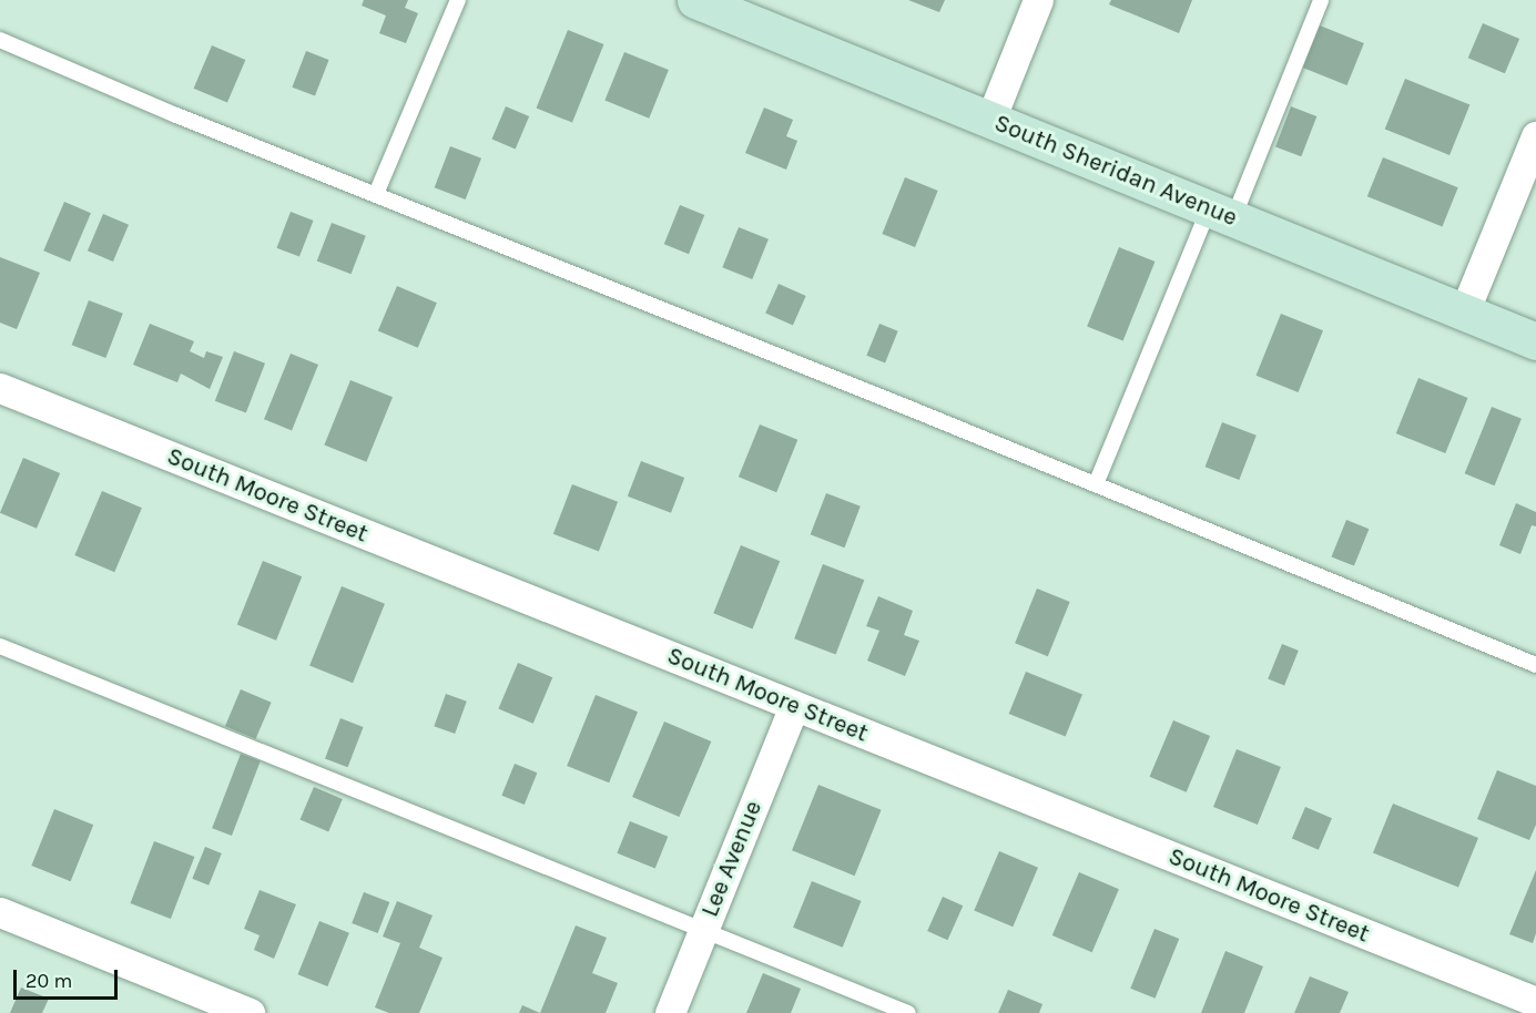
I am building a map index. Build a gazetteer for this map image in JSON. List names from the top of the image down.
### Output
{
  "streets": {
    "street": ["South Sheridan Avenue", "South Moore Street", "Lee Avenue"]
  },
  "crossings": [
    ["South Moore Street", "Lee Avenue"]
  ],
  "scale_bar": "20 m"
}
